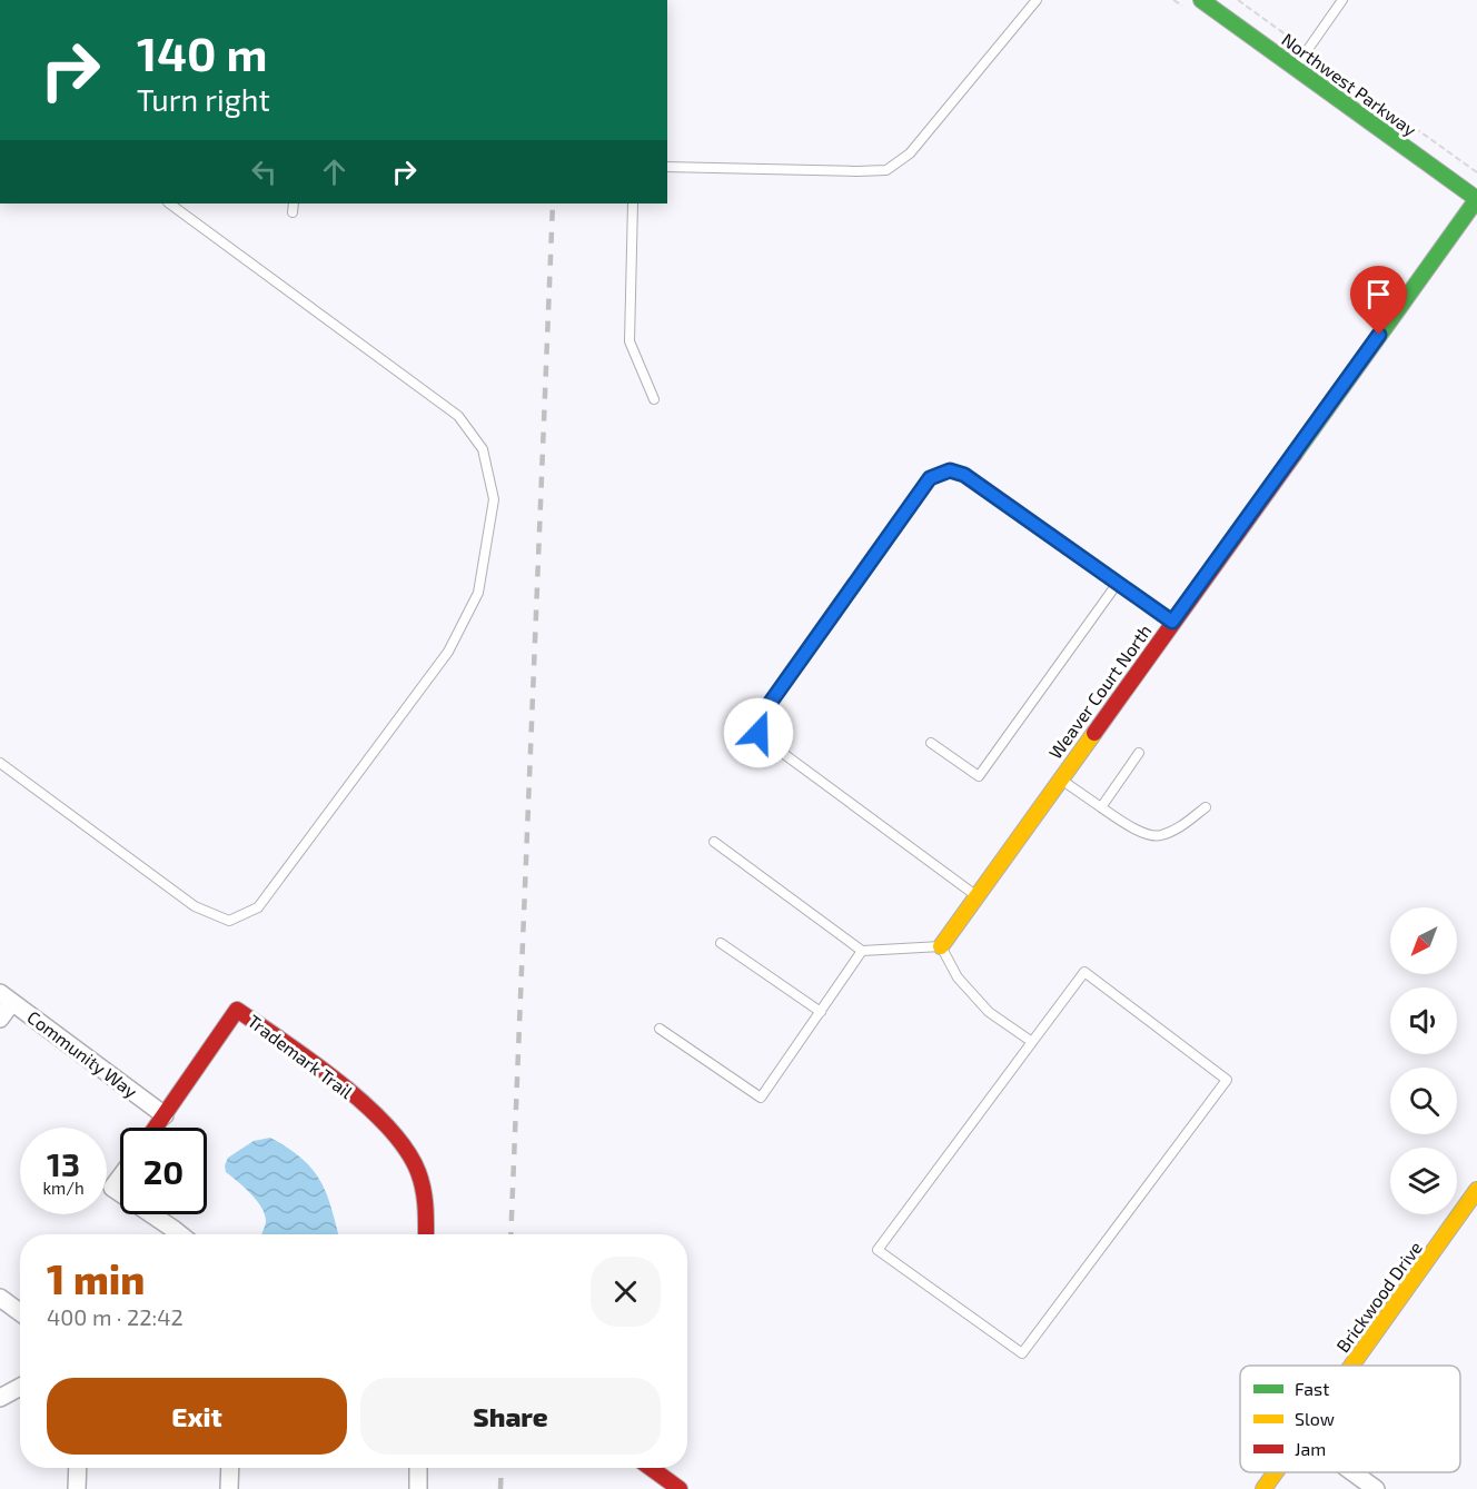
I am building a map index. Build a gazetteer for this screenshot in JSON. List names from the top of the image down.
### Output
{
  "streets": {
    "street": [
      "Northwest Parkway",
      "Weaver Court North",
      "Community Way",
      "Trademark Trail",
      "Brickwood Drive"
    ]
  },
  "crossings": [
    ["Northwest Parkway", "Weaver Court North"],
    ["Community Way", "Trademark Trail"]
  ],
  "legend": ["Fast", "Slow", "Jam"],
  "north": "bottom left",
  "page": {
    "turn": ["140 m", "Turn right"],
    "speed": "13 km/h",
    "limit": "20",
    "heading": ["1 min", "400 m · 22:42"],
    "buttons": ["Exit", "Share"]
  }
}
